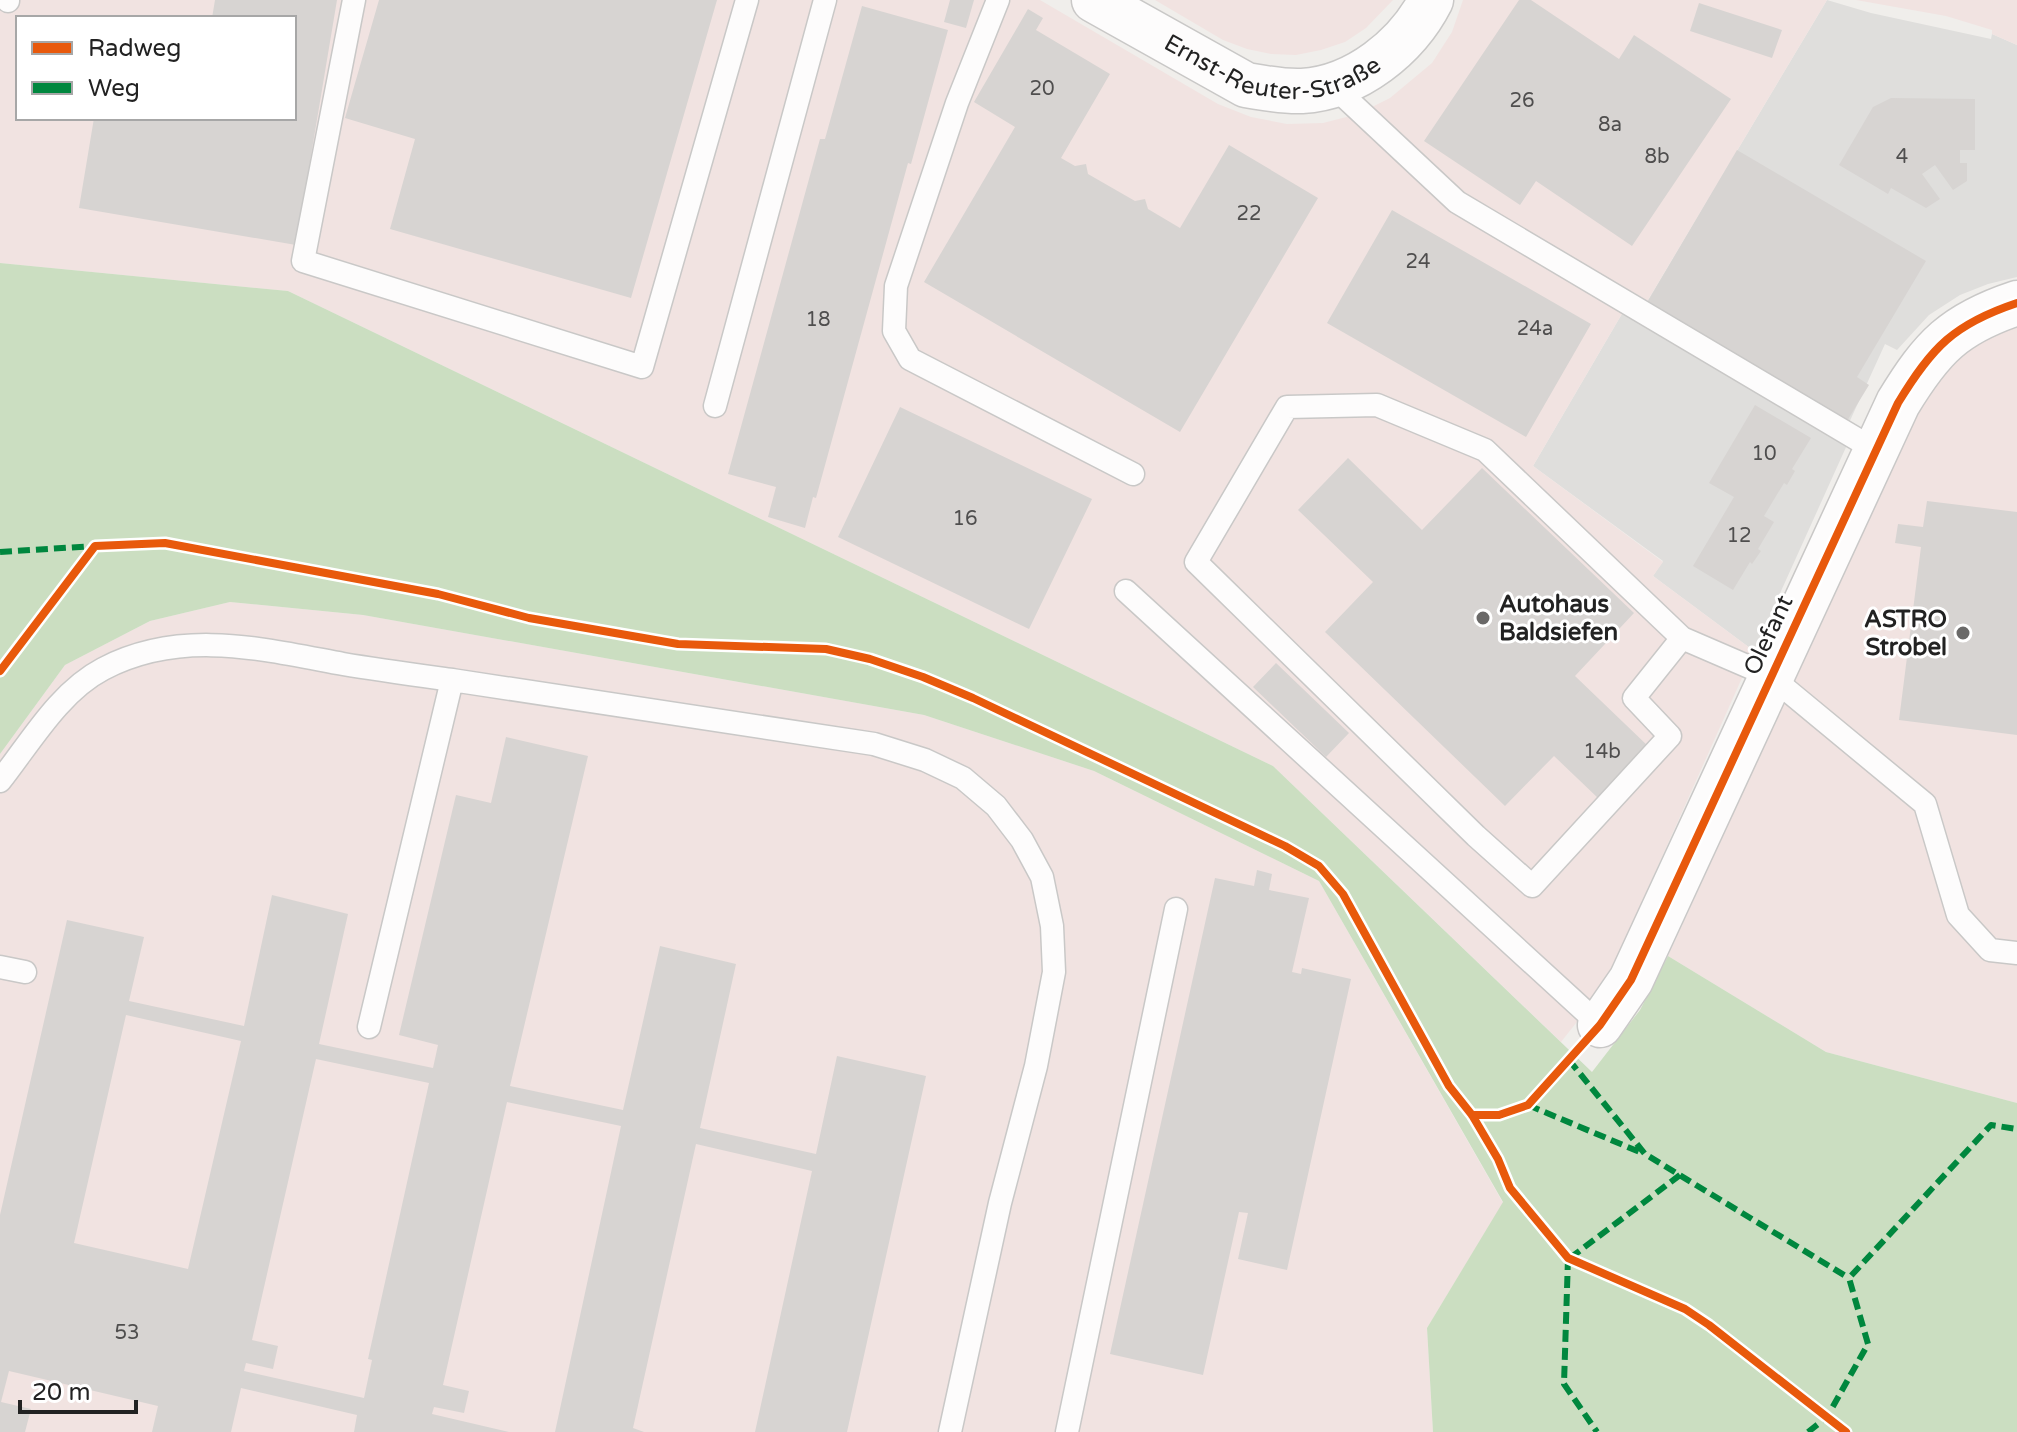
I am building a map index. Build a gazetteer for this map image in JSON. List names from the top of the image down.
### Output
{
  "streets": {
    "street": ["Ernst-Reuter-Straße", "Olefant"]
  },
  "places": ["Autohaus Baldsiefen", "ASTRO Strobel"],
  "house_numbers": [
    "20",
    "26",
    "8a",
    "8b",
    "4",
    "22",
    "24",
    "18",
    "24a",
    "10",
    "16",
    "12",
    "14b",
    "53"
  ],
  "legend": ["Radweg", "Weg"],
  "scale_bar": "20 m"
}
